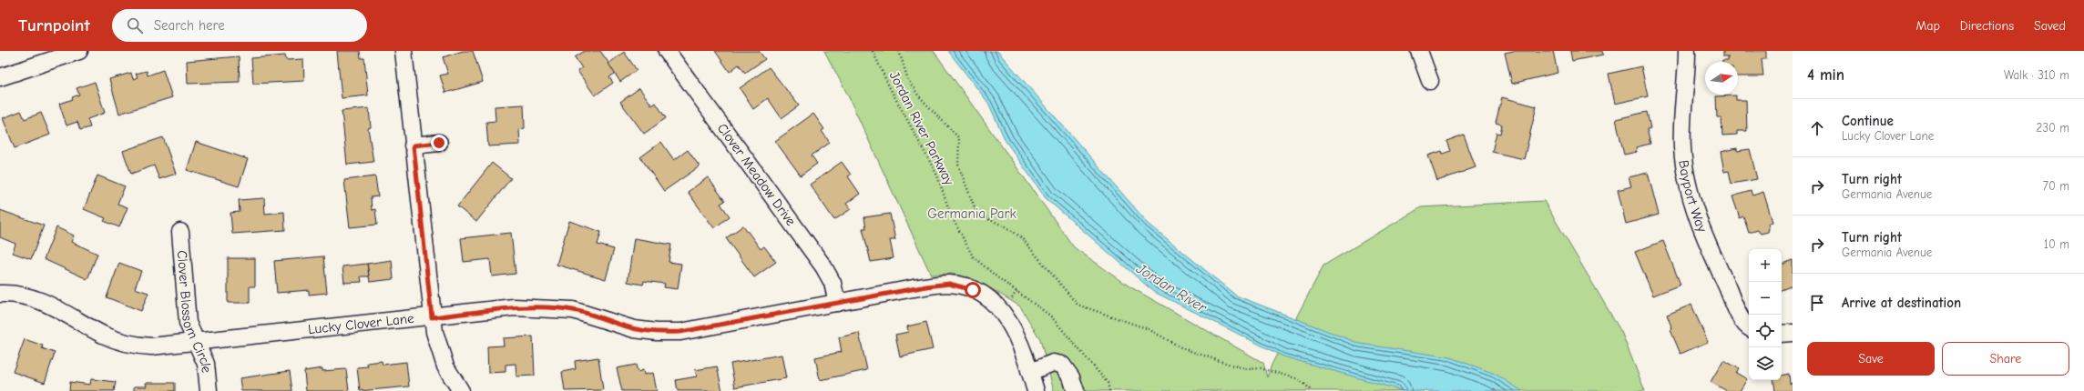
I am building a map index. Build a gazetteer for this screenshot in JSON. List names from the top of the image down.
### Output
{
  "streets": {
    "street": [
      "Clover Meadow Drive",
      "Bayport Way",
      "Clover Blossom Circle",
      "Lucky Clover Lane"
    ],
    "path": ["Jordan River Parkway"]
  },
  "crossings": [
    ["Clover Meadow Drive", "Lucky Clover Lane"],
    ["Clover Blossom Circle", "Lucky Clover Lane"]
  ],
  "water": ["Jordan River"],
  "parks": ["Germania Park"],
  "north": "right",
  "page": {
    "header": "Turnpoint",
    "search": "Search here",
    "nav": ["Map", "Directions", "Saved"],
    "heading": ["4 min", "Walk · 310 m"],
    "list": [
      ["Continue", "Lucky Clover Lane", "230 m"],
      ["Turn right", "Germania Avenue", "70 m"],
      ["Turn right", "Germania Avenue", "10 m"],
      "Arrive at destination"
    ],
    "map_buttons": ["+", "−"],
    "buttons": ["Save", "Share"]
  }
}
